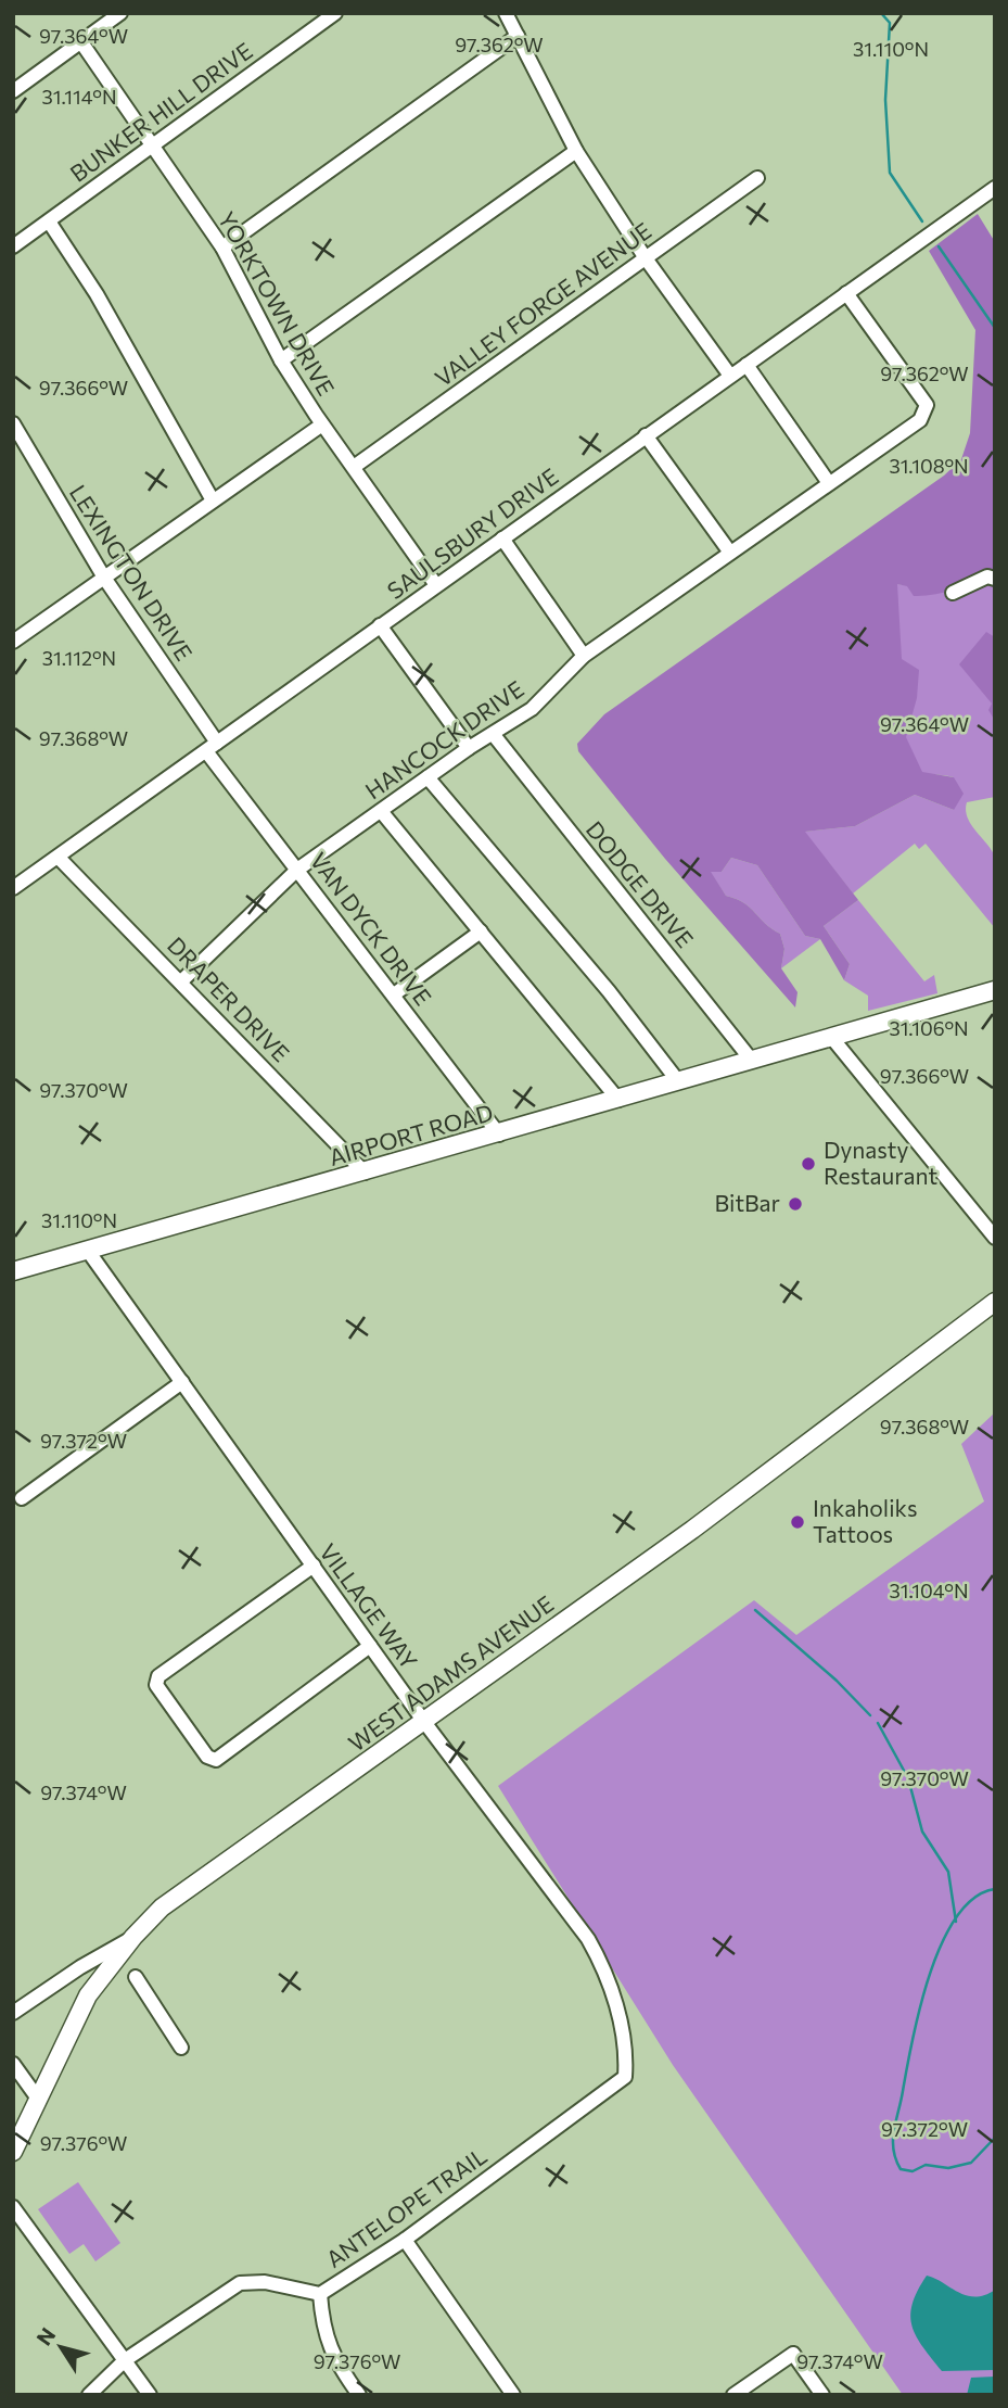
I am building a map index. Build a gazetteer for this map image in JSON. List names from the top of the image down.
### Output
{
  "streets": {
    "main road": ["AIRPORT ROAD", "WEST ADAMS AVENUE"],
    "street": [
      "BUNKER HILL DRIVE",
      "YORKTOWN DRIVE",
      "VALLEY FORGE AVENUE",
      "SAULSBURY DRIVE",
      "LEXINGTON DRIVE",
      "HANCOCK DRIVE",
      "DODGE DRIVE",
      "VAN DYCK DRIVE",
      "DRAPER DRIVE",
      "VILLAGE WAY",
      "ANTELOPE TRAIL"
    ]
  },
  "crossings": [
    ["BUNKER HILL DRIVE", "YORKTOWN DRIVE"],
    ["YORKTOWN DRIVE", "VALLEY FORGE AVENUE"],
    ["YORKTOWN DRIVE", "SAULSBURY DRIVE"],
    ["SAULSBURY DRIVE", "LEXINGTON DRIVE"],
    ["SAULSBURY DRIVE", "HANCOCK DRIVE"],
    ["SAULSBURY DRIVE", "VAN DYCK DRIVE"],
    ["SAULSBURY DRIVE", "DRAPER DRIVE"],
    ["LEXINGTON DRIVE", "VAN DYCK DRIVE"],
    ["HANCOCK DRIVE", "DODGE DRIVE"],
    ["HANCOCK DRIVE", "VAN DYCK DRIVE"],
    ["HANCOCK DRIVE", "DRAPER DRIVE"],
    ["DODGE DRIVE", "AIRPORT ROAD"],
    ["VAN DYCK DRIVE", "AIRPORT ROAD"],
    ["DRAPER DRIVE", "AIRPORT ROAD"],
    ["AIRPORT ROAD", "VILLAGE WAY"],
    ["VILLAGE WAY", "WEST ADAMS AVENUE"],
    ["VILLAGE WAY", "ANTELOPE TRAIL"]
  ],
  "places": ["Dynasty Restaurant", "BitBar", "Inkaholiks Tattoos"],
  "north": "top left",
  "coordinates": [
    "97.364°W",
    "97.362°W",
    "31.110°N",
    "31.114°N",
    "97.366°W",
    "31.108°N",
    "31.112°N",
    "97.368°W",
    "31.106°N",
    "97.370°W",
    "97.372°W",
    "31.104°N",
    "97.374°W",
    "97.376°W"
  ]
}
